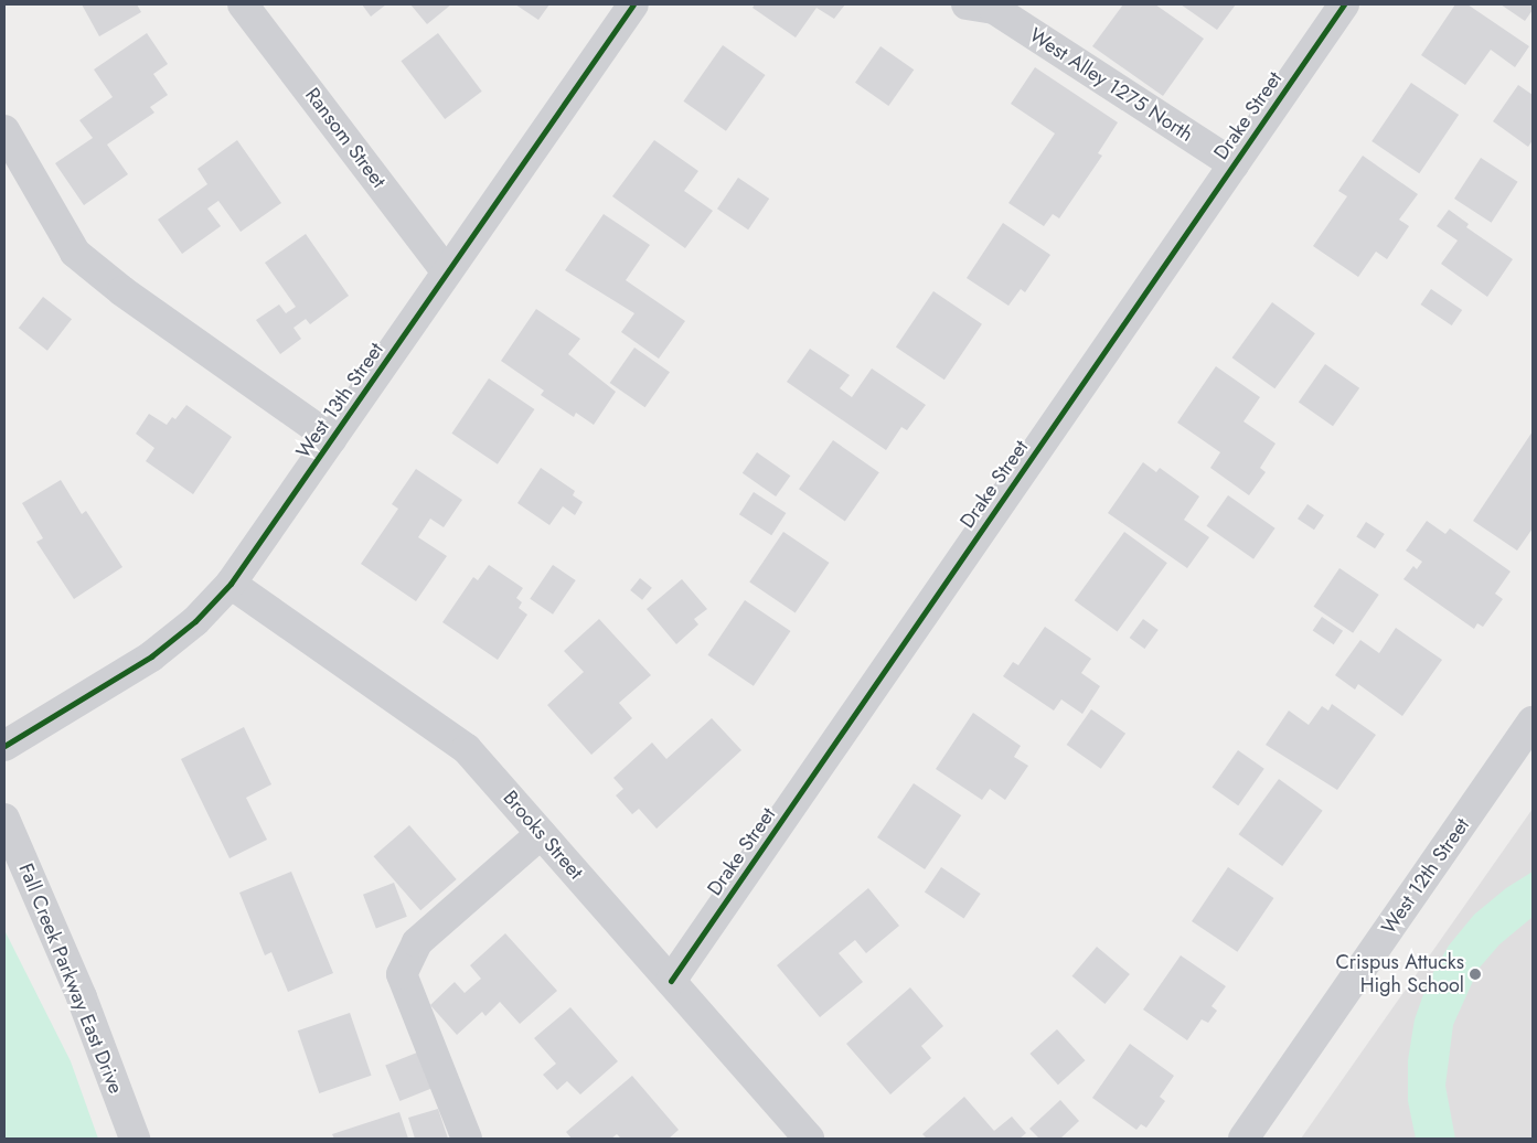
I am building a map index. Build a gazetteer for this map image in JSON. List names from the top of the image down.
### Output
{
  "streets": {
    "street": [
      "West Alley 1275 North",
      "Drake Street",
      "Ransom Street",
      "West 13th Street",
      "Brooks Street",
      "West 12th Street",
      "Fall Creek Parkway East Drive"
    ]
  },
  "crossings": [
    ["West Alley 1275 North", "Drake Street"],
    ["Drake Street", "Brooks Street"],
    ["Ransom Street", "West 13th Street"],
    ["West 13th Street", "Brooks Street"]
  ],
  "places": ["Crispus Attucks High School"]
}
